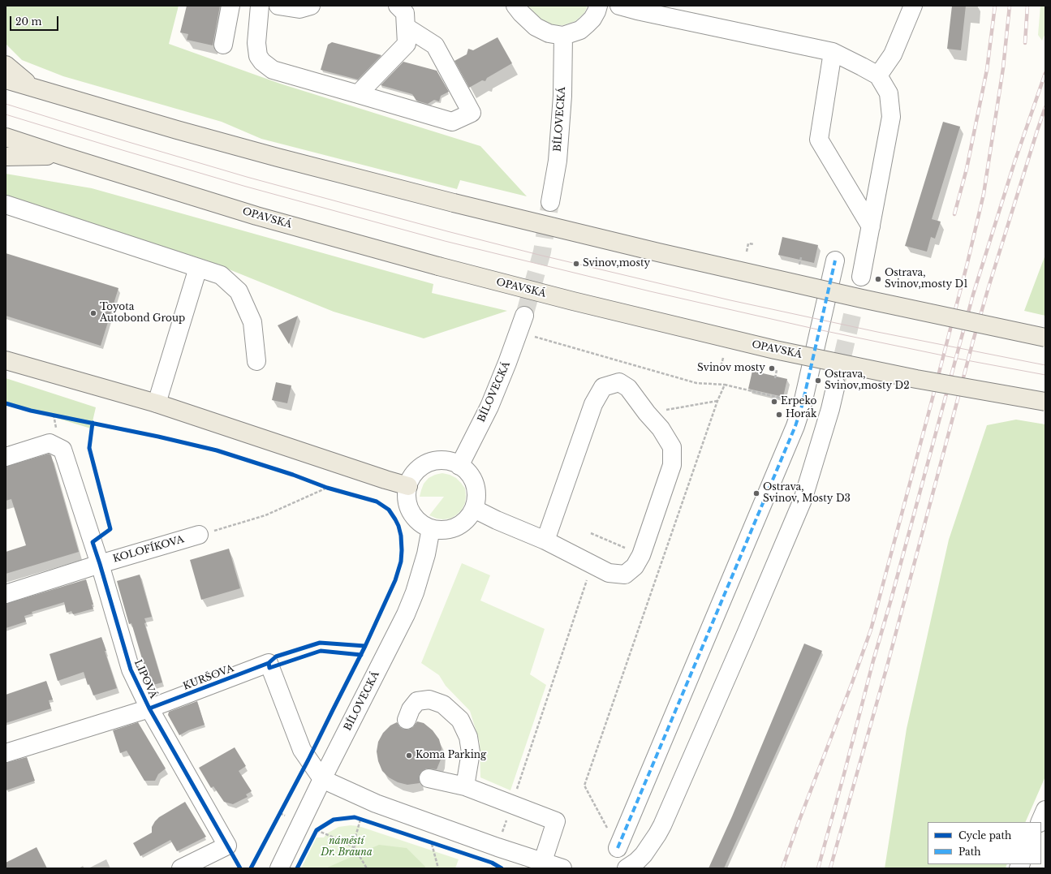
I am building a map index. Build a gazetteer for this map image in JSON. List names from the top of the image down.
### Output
{
  "streets": {
    "main road": ["OPAVSKÁ"],
    "street": [
      "BÍLOVECKÁ",
      "KOLOFÍKOVA",
      "KURŠOVA",
      "LIPOVÁ"
    ]
  },
  "crossings": [
    ["BÍLOVECKÁ", "KURŠOVA"],
    ["KOLOFÍKOVA", "LIPOVÁ"],
    ["KURŠOVA", "LIPOVÁ"]
  ],
  "parks": ["náměstí Dr. Brauna"],
  "places": [
    "Svinov,mosty",
    "Ostrava, Svinov,mosty D1",
    "Toyota Autobond Group",
    "Svinov mosty",
    "Ostrava, Svinov,mosty D2",
    "Erpeko",
    "Horák",
    "Ostrava, Svinov, Mosty D3",
    "Koma Parking"
  ],
  "legend": ["Cycle path", "Path"],
  "scale_bar": "20 m"
}
